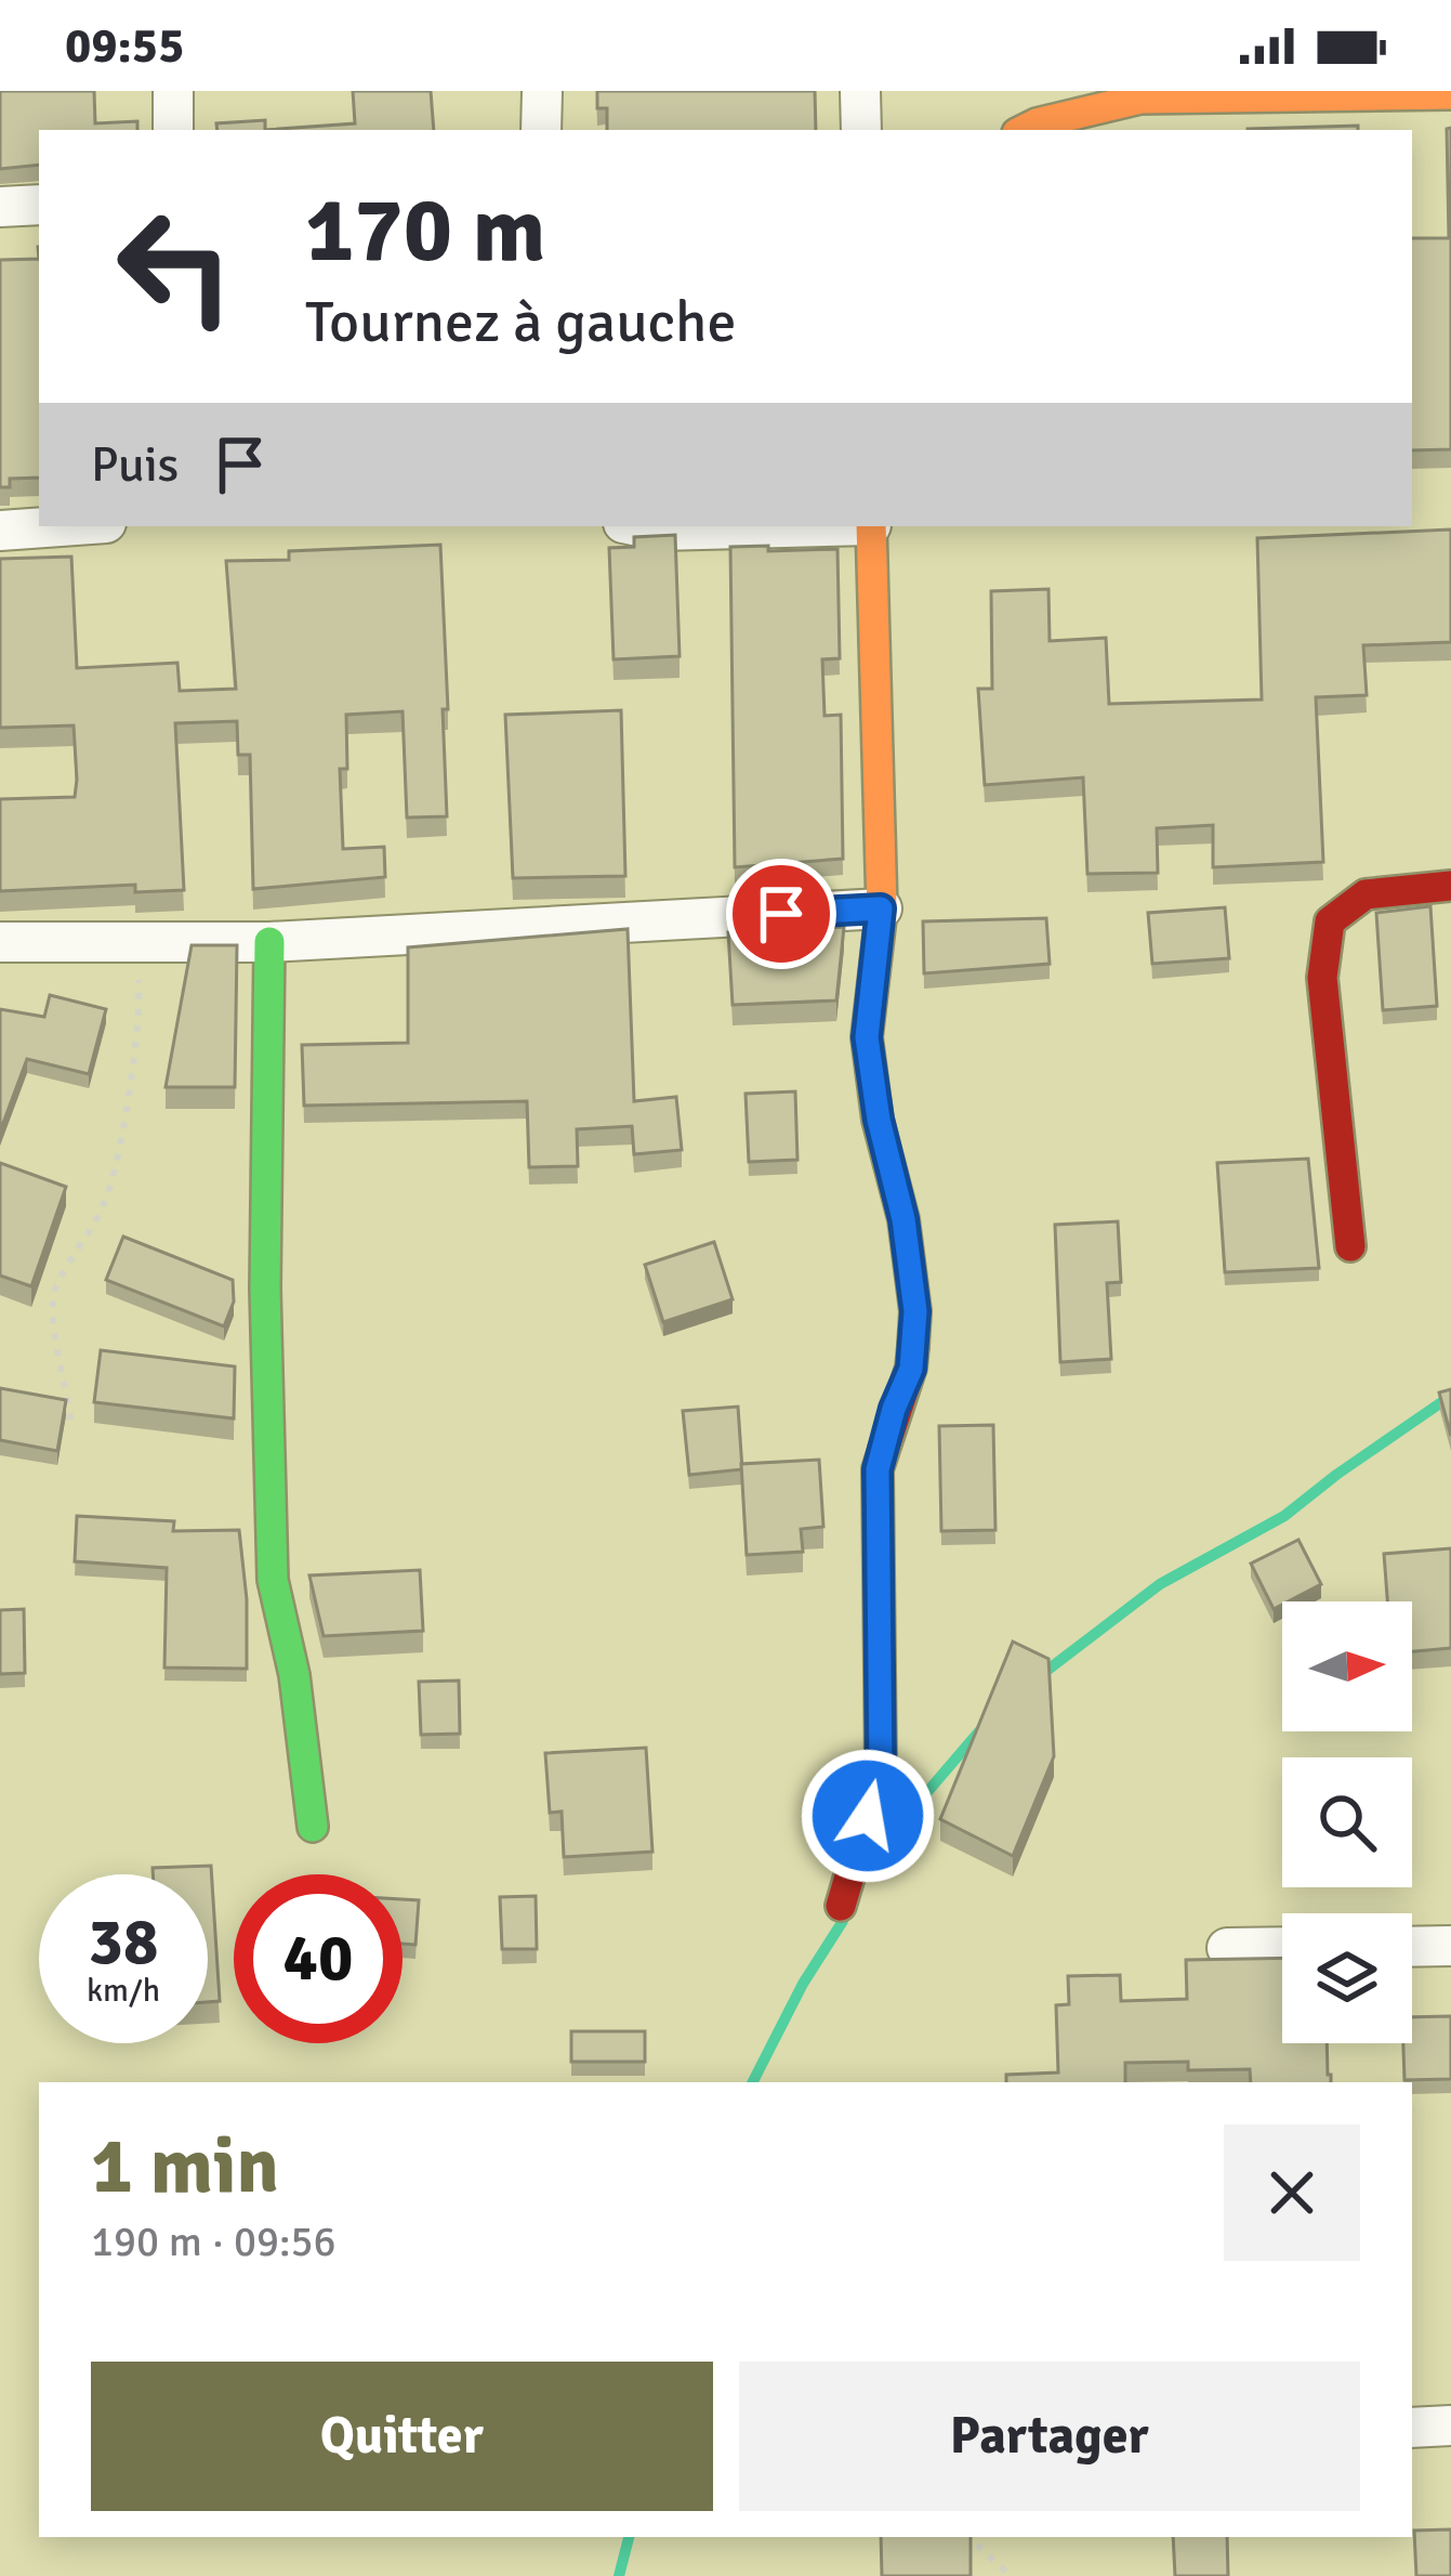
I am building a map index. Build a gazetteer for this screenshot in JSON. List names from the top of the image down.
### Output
{
  "north": "right",
  "page": {
    "status": "09:55",
    "turn": ["170 m", "Tournez à gauche"],
    "then": "Puis",
    "speed": "38 km/h",
    "limit": "40",
    "heading": ["1 min", "190 m · 09:56"],
    "buttons": ["Quitter", "Partager"]
  }
}
